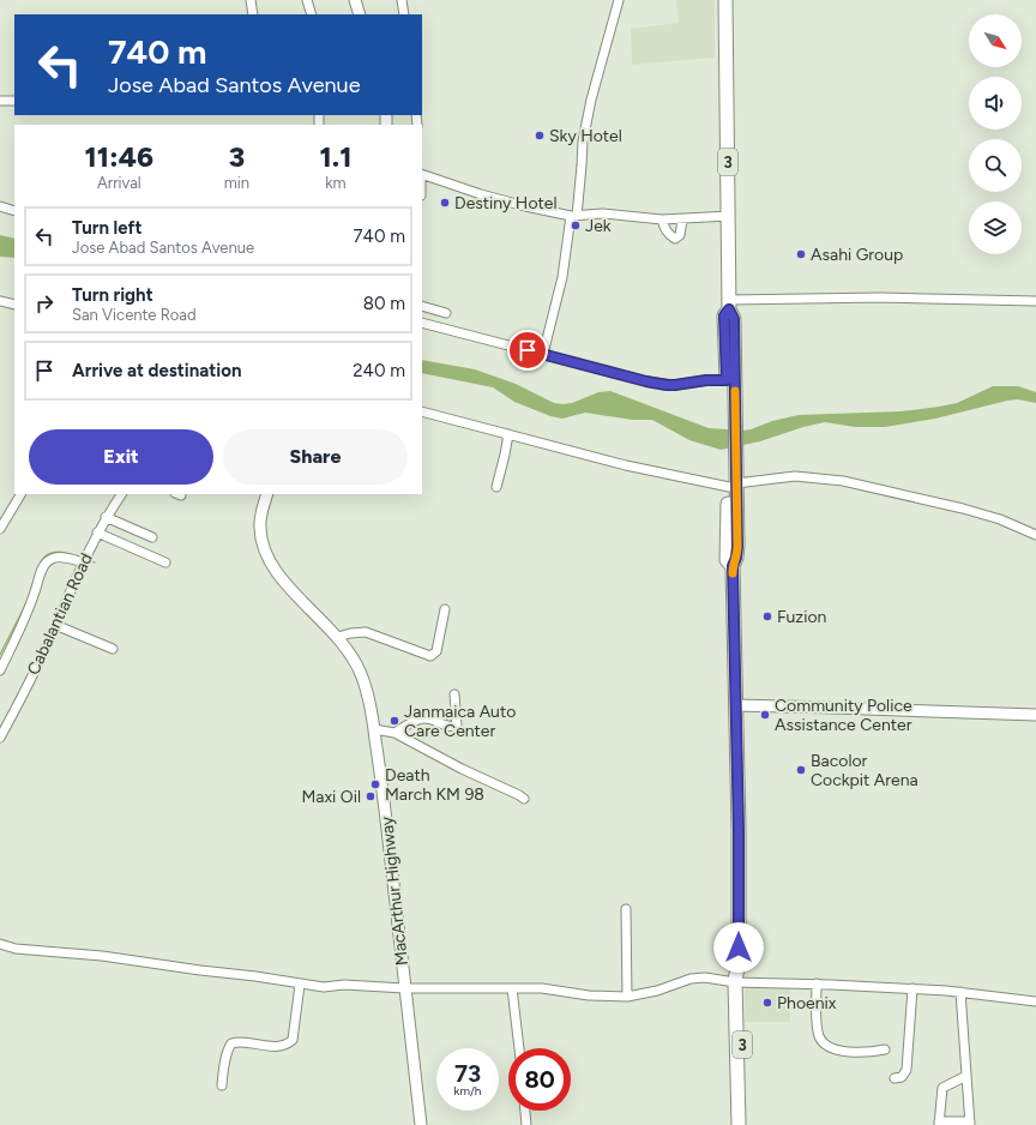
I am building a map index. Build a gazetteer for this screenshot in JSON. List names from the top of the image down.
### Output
{
  "streets": {
    "highway": ["3"],
    "main road": ["MacArthur Highway"],
    "street": ["Cabalantian Road"]
  },
  "places": [
    "Sky Hotel",
    "Destiny Hotel",
    "Jek",
    "Asahi Group",
    "Fuzion",
    "Community Police Assistance Center",
    "Janmaica Auto Care Center",
    "Bacolor Cockpit Arena",
    "Death March KM 98",
    "Maxi Oil",
    "Phoenix"
  ],
  "north": "bottom right",
  "page": {
    "turn": ["740 m", "Jose Abad Santos Avenue"],
    "eta": [
      "11:46",
      "Arrival",
      "3",
      "min",
      "1.1",
      "km"
    ],
    "list": [
      {
        "name": "Turn left",
        "note": "Jose Abad Santos Avenue",
        "value": "740 m"
      },
      {
        "name": "Turn right",
        "note": "San Vicente Road",
        "value": "80 m"
      },
      {
        "name": "Arrive at destination",
        "value": "240 m"
      }
    ],
    "buttons": ["Exit", "Share"],
    "speed": "73 km/h",
    "limit": "80"
  }
}
